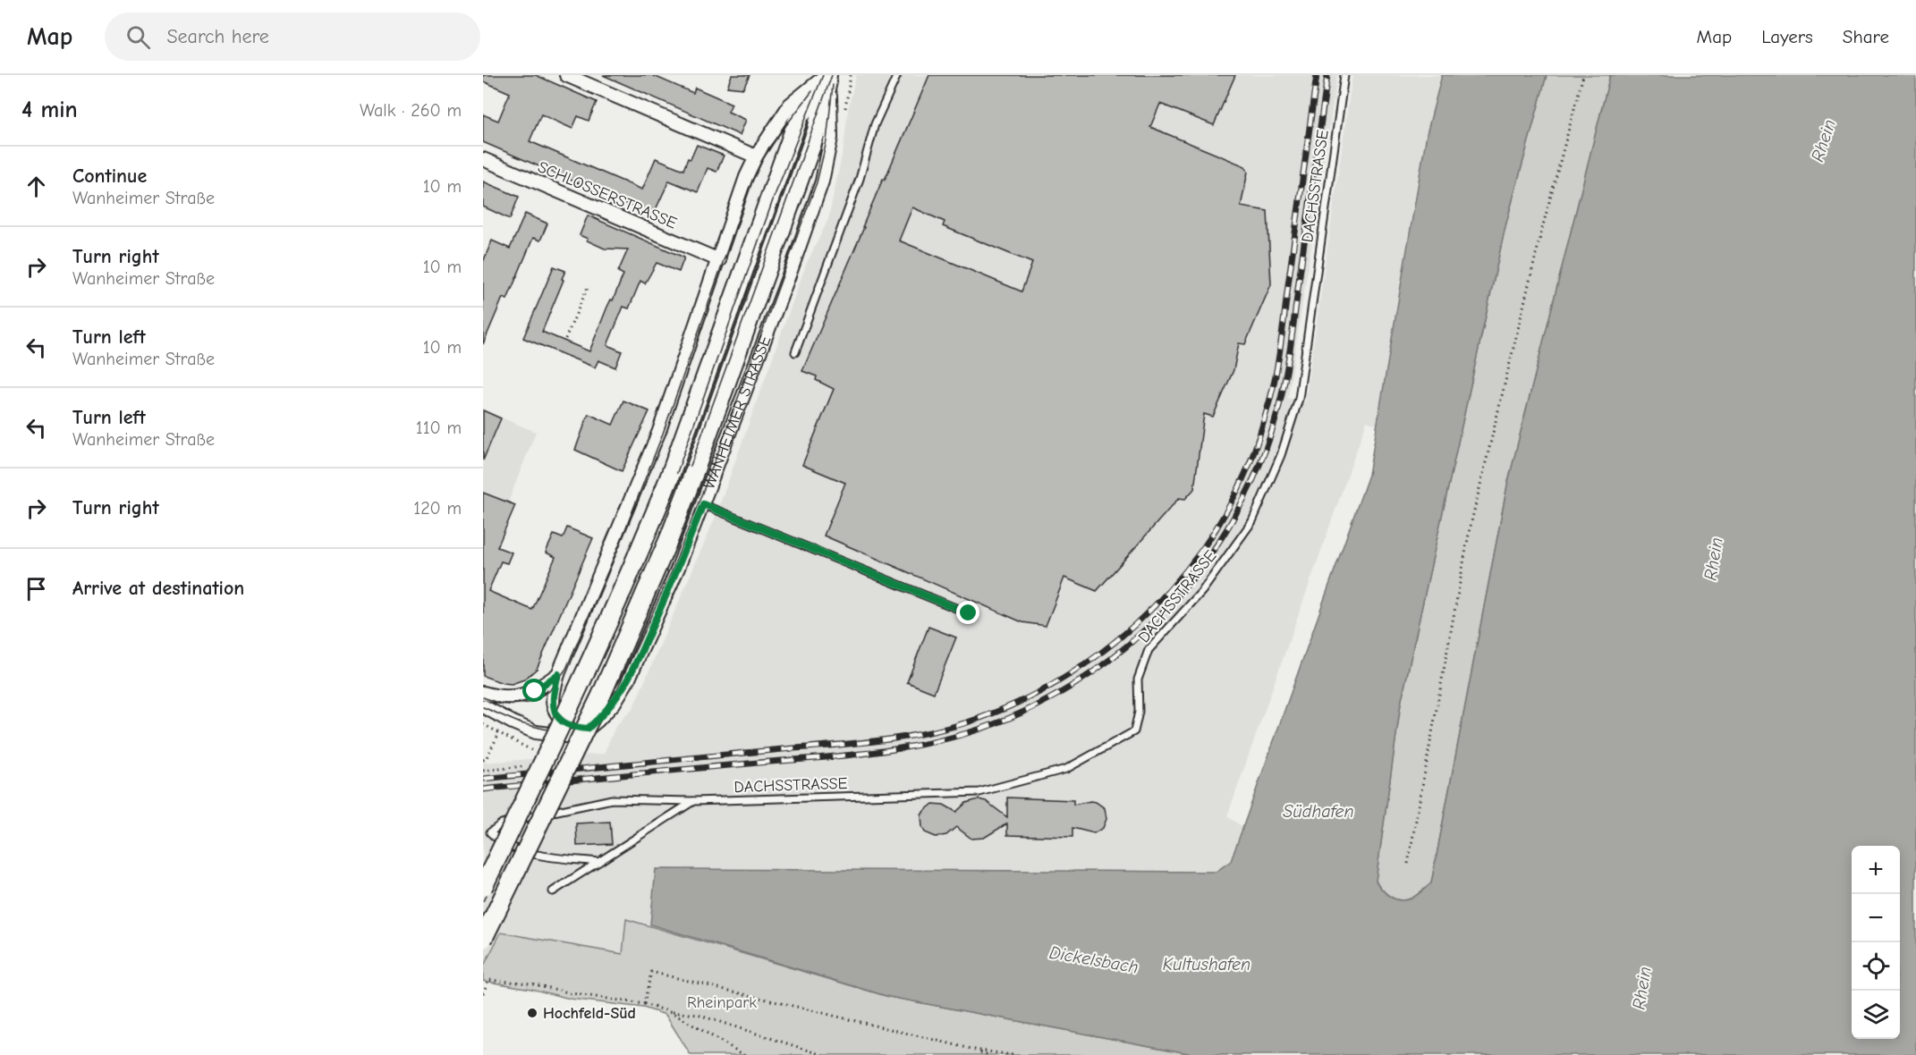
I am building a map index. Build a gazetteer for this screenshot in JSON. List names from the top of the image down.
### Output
{
  "streets": {
    "street": ["SCHLOSSERSTRASSE", "WANHEIMER STRASSE"],
    "lane": ["DACHSSTRASSE"]
  },
  "water": [
    "Rhein",
    "Südhafen",
    "Dickelsbach",
    "Kultushafen"
  ],
  "parks": ["Rheinpark"],
  "places": ["Hochfeld-Süd"],
  "page": {
    "header": "Map",
    "search": "Search here",
    "nav": ["Map", "Layers", "Share"],
    "heading": ["4 min", "Walk · 260 m"],
    "list": [
      ["Continue", "Wanheimer Straße", "10 m"],
      ["Turn right", "Wanheimer Straße", "10 m"],
      ["Turn left", "Wanheimer Straße", "10 m"],
      ["Turn left", "Wanheimer Straße", "110 m"],
      ["Turn right", "120 m"],
      "Arrive at destination"
    ],
    "map_buttons": ["+", "−"]
  }
}
